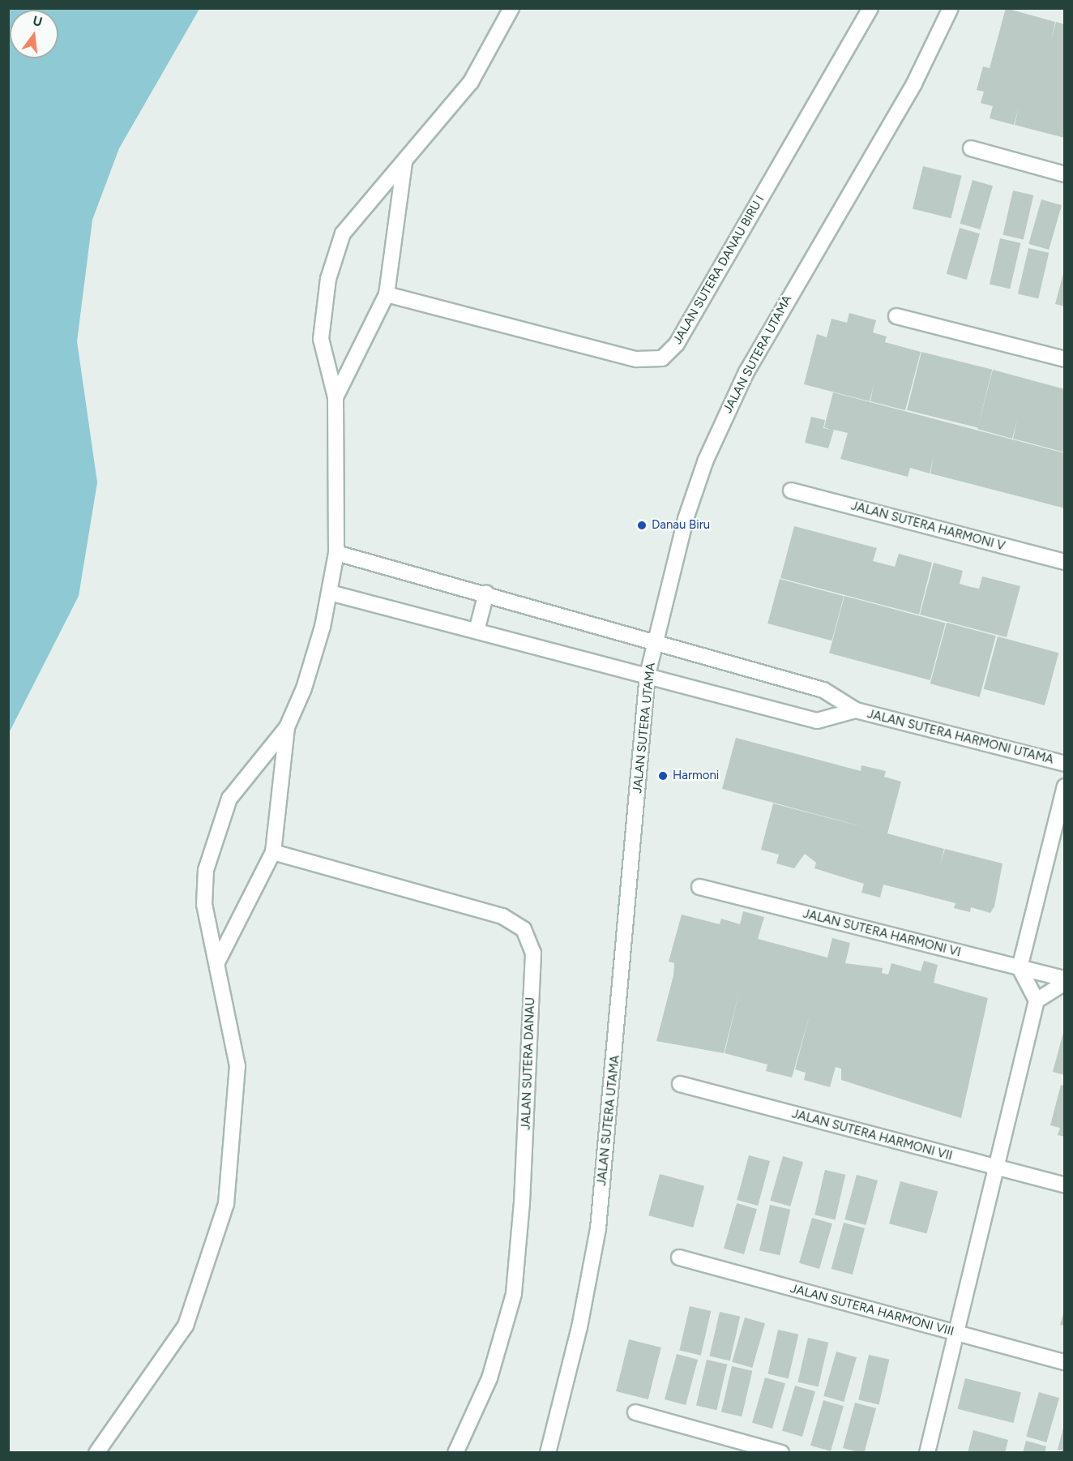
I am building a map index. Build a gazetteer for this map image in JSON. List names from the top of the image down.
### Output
{
  "streets": {
    "street": [
      "JALAN SUTERA DANAU BIRU I",
      "JALAN SUTERA UTAMA",
      "JALAN SUTERA HARMONI V",
      "JALAN SUTERA HARMONI UTAMA",
      "JALAN SUTERA HARMONI VI",
      "JALAN SUTERA DANAU",
      "JALAN SUTERA HARMONI VII",
      "JALAN SUTERA HARMONI VIII"
    ]
  },
  "crossings": [
    ["JALAN SUTERA UTAMA", "JALAN SUTERA HARMONI UTAMA"]
  ],
  "places": ["Danau Biru", "Harmoni"],
  "north": "top"
}
